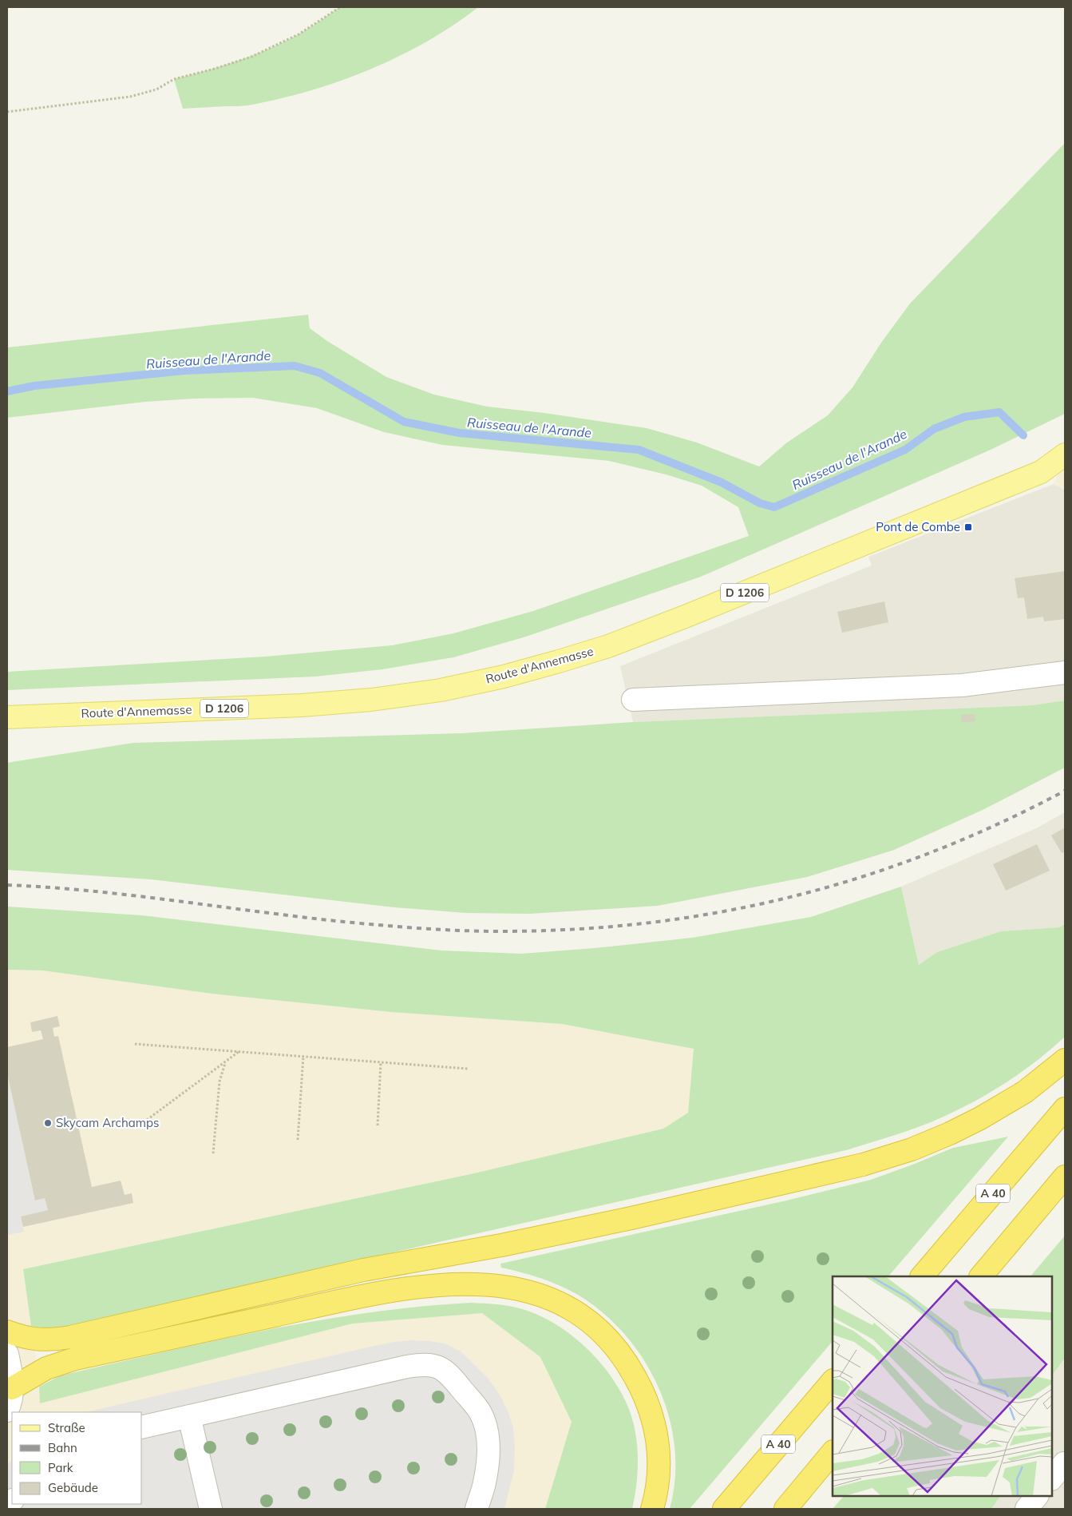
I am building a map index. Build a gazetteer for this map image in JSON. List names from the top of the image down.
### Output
{
  "streets": {
    "highway": ["A 40"],
    "main road": ["D 1206", "Route d'Annemasse"]
  },
  "water": ["Ruisseau de l'Arande"],
  "places": {
    "transit": ["Pont de Combe"],
    "other": ["Skycam Archamps"]
  },
  "legend": [
    "Straße",
    "Bahn",
    "Park",
    "Gebäude"
  ]
}
